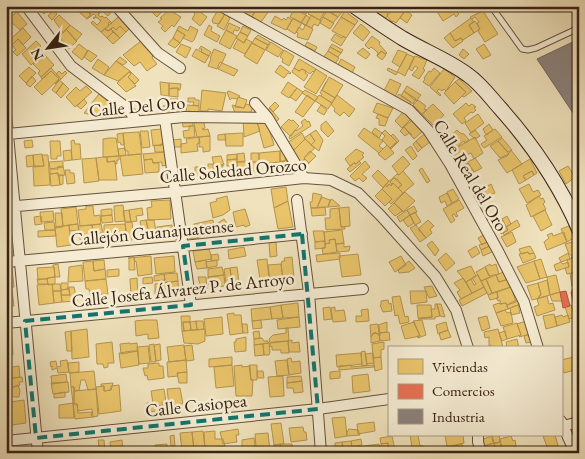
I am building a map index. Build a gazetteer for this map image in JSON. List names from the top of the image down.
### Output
{
  "streets": {
    "street": [
      "Calle Del Oro",
      "Calle Soledad Orozco",
      "Calle Real del Oro",
      "Callejón Guanajuatense",
      "Calle Josefa Álvarez P. de Arroyo",
      "Calle Casiopea"
    ]
  },
  "legend": ["Viviendas", "Comercios", "Industria"],
  "north": "bottom left"
}
